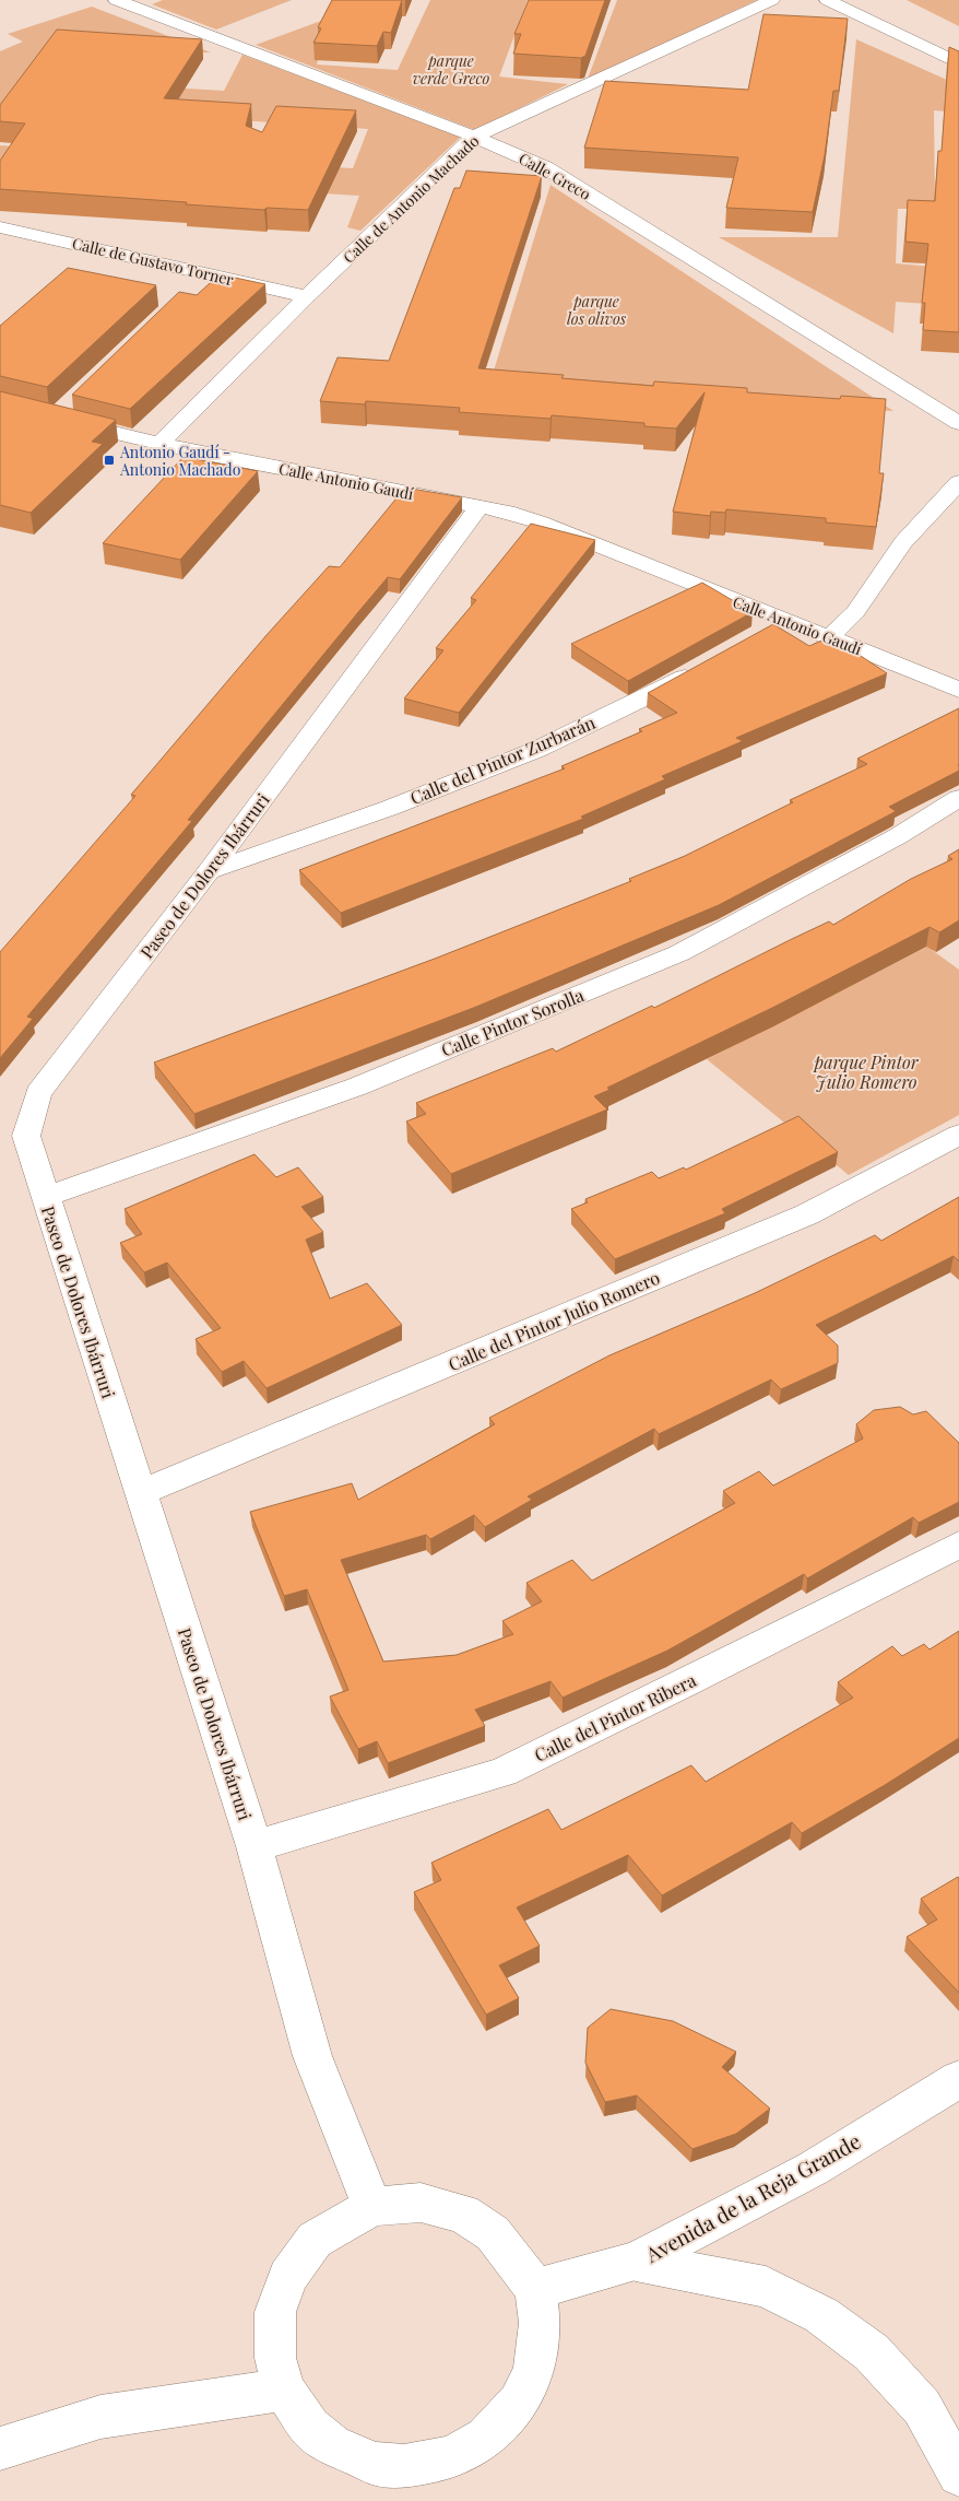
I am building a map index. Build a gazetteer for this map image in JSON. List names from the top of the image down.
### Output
{
  "streets": {
    "street": [
      "Calle Greco",
      "Calle de Antonio Machado",
      "Calle de Gustavo Torner",
      "Calle Antonio Gaudí",
      "Calle del Pintor Zurbarán",
      "Paseo de Dolores Ibárruri",
      "Calle Pintor Sorolla",
      "Calle del Pintor Julio Romero",
      "Calle del Pintor Ribera",
      "Avenida de la Reja Grande"
    ]
  },
  "crossings": [
    ["Calle Greco", "Calle de Antonio Machado"],
    ["Calle de Antonio Machado", "Calle de Gustavo Torner"],
    ["Calle de Antonio Machado", "Calle Antonio Gaudí"],
    ["Calle Antonio Gaudí", "Paseo de Dolores Ibárruri"],
    ["Calle del Pintor Zurbarán", "Paseo de Dolores Ibárruri"],
    ["Paseo de Dolores Ibárruri", "Calle Pintor Sorolla"],
    ["Paseo de Dolores Ibárruri", "Calle del Pintor Julio Romero"],
    ["Paseo de Dolores Ibárruri", "Calle del Pintor Ribera"]
  ],
  "parks": ["parque verde Greco", "parque los olivos", "parque Pintor Julio Romero"],
  "places": {
    "transit": ["Antonio Gaudí - Antonio Machado"]
  }
}
